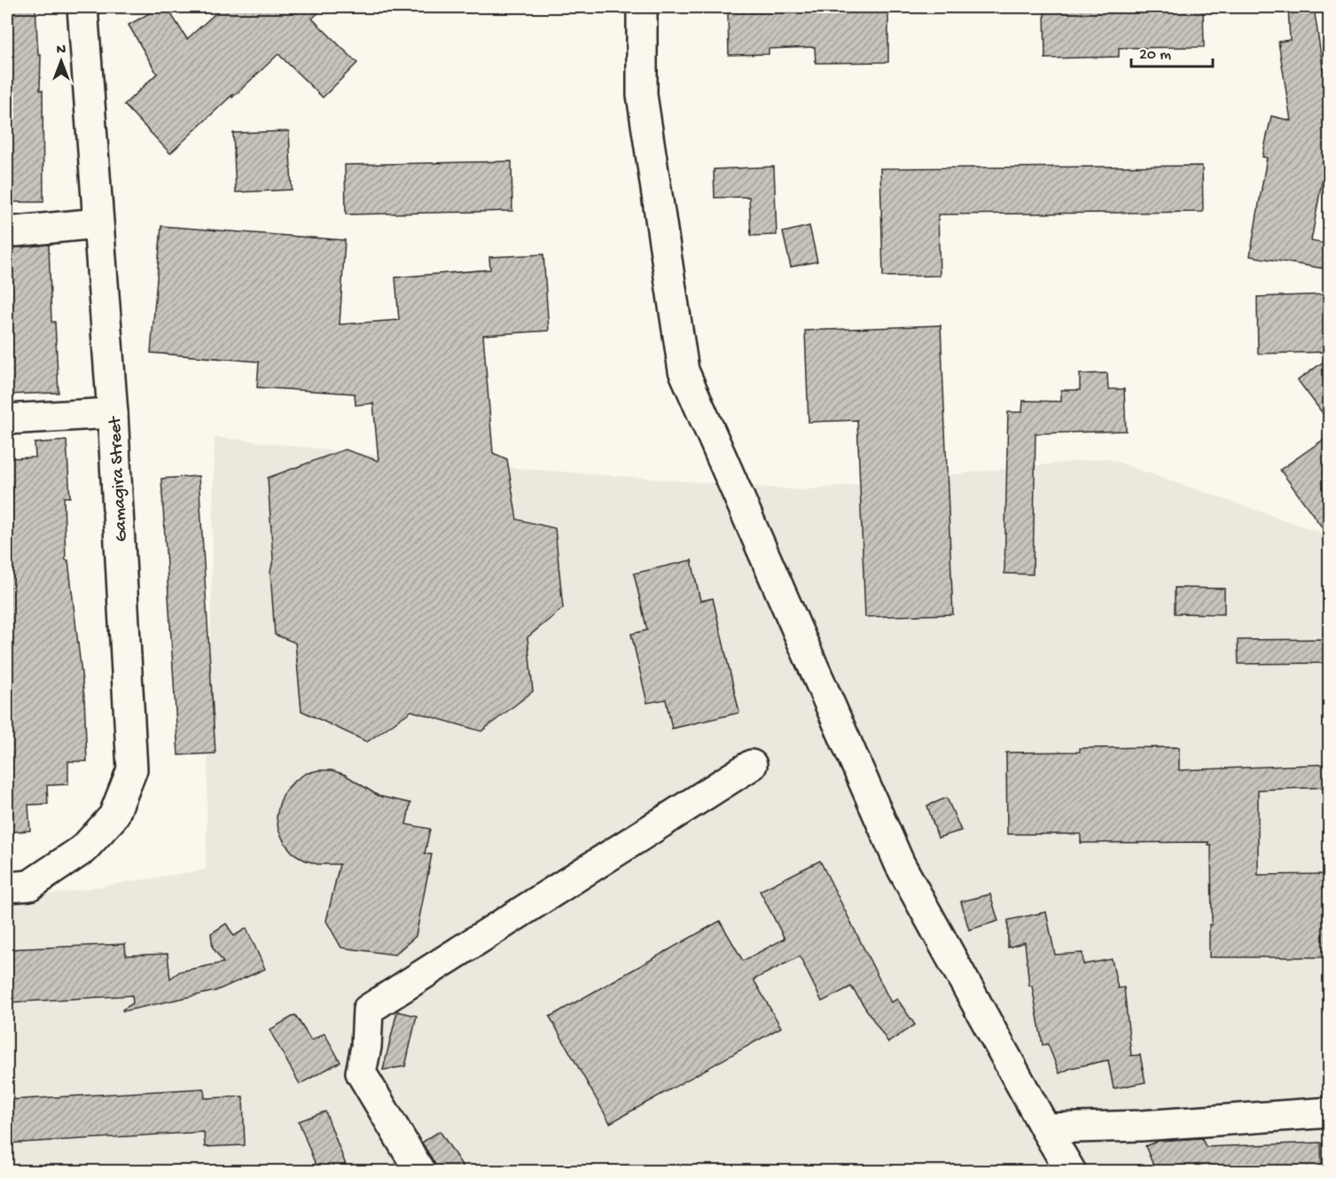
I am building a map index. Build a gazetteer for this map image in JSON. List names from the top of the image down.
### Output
{
  "streets": {
    "street": ["Gamagira Street"]
  },
  "scale_bar": "20 m",
  "north": "top"
}
